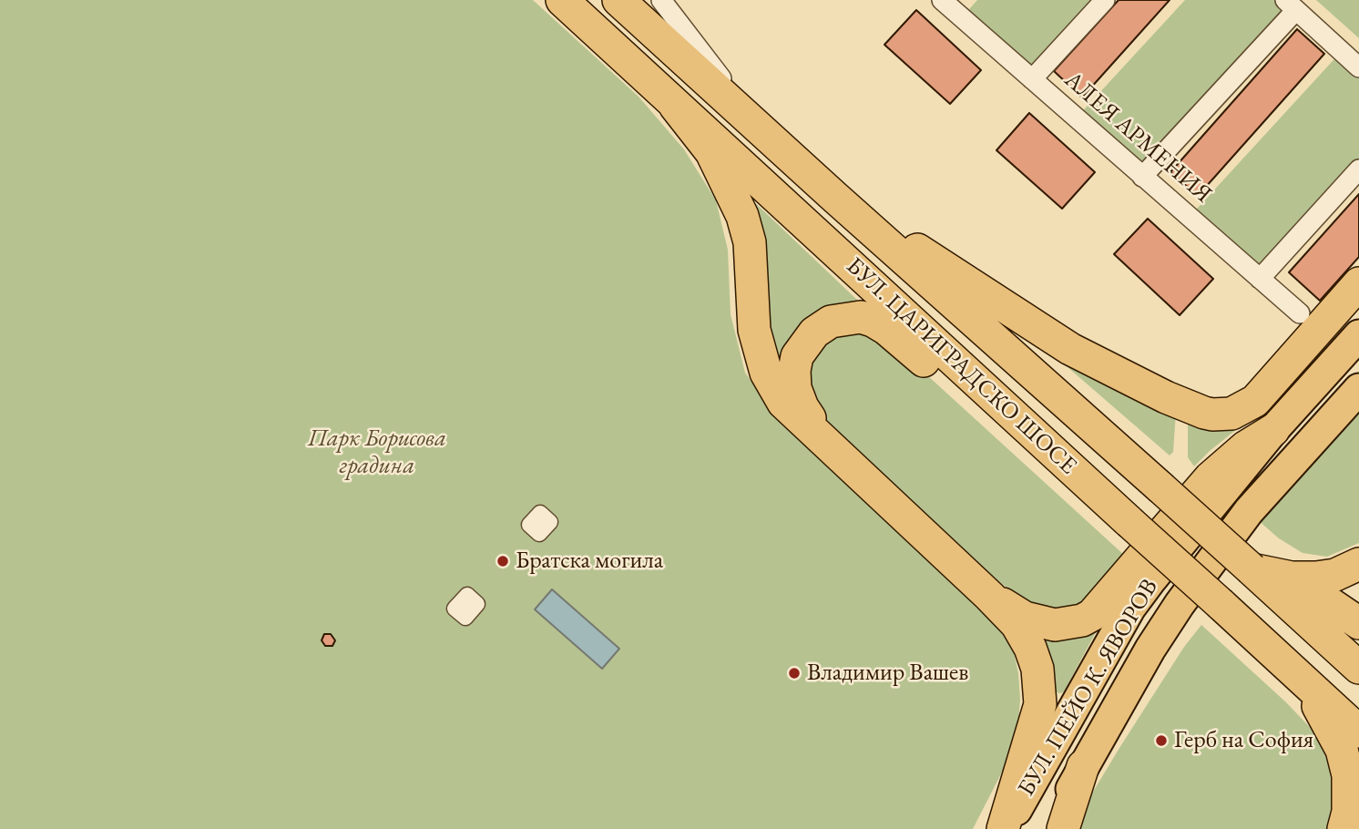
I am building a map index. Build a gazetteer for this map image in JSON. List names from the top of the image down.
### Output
{
  "streets": {
    "highway": ["БУЛ. ЦАРИГРАДСКО ШОСЕ"],
    "main road": ["БУЛ. ПЕЙО К. ЯВОРОВ"],
    "street": ["АЛЕЯ АРМЕНИЯ"]
  },
  "parks": ["Парк Борисова градина"],
  "places": ["Братска могила", "Владимир Вашев", "Герб на София"]
}
